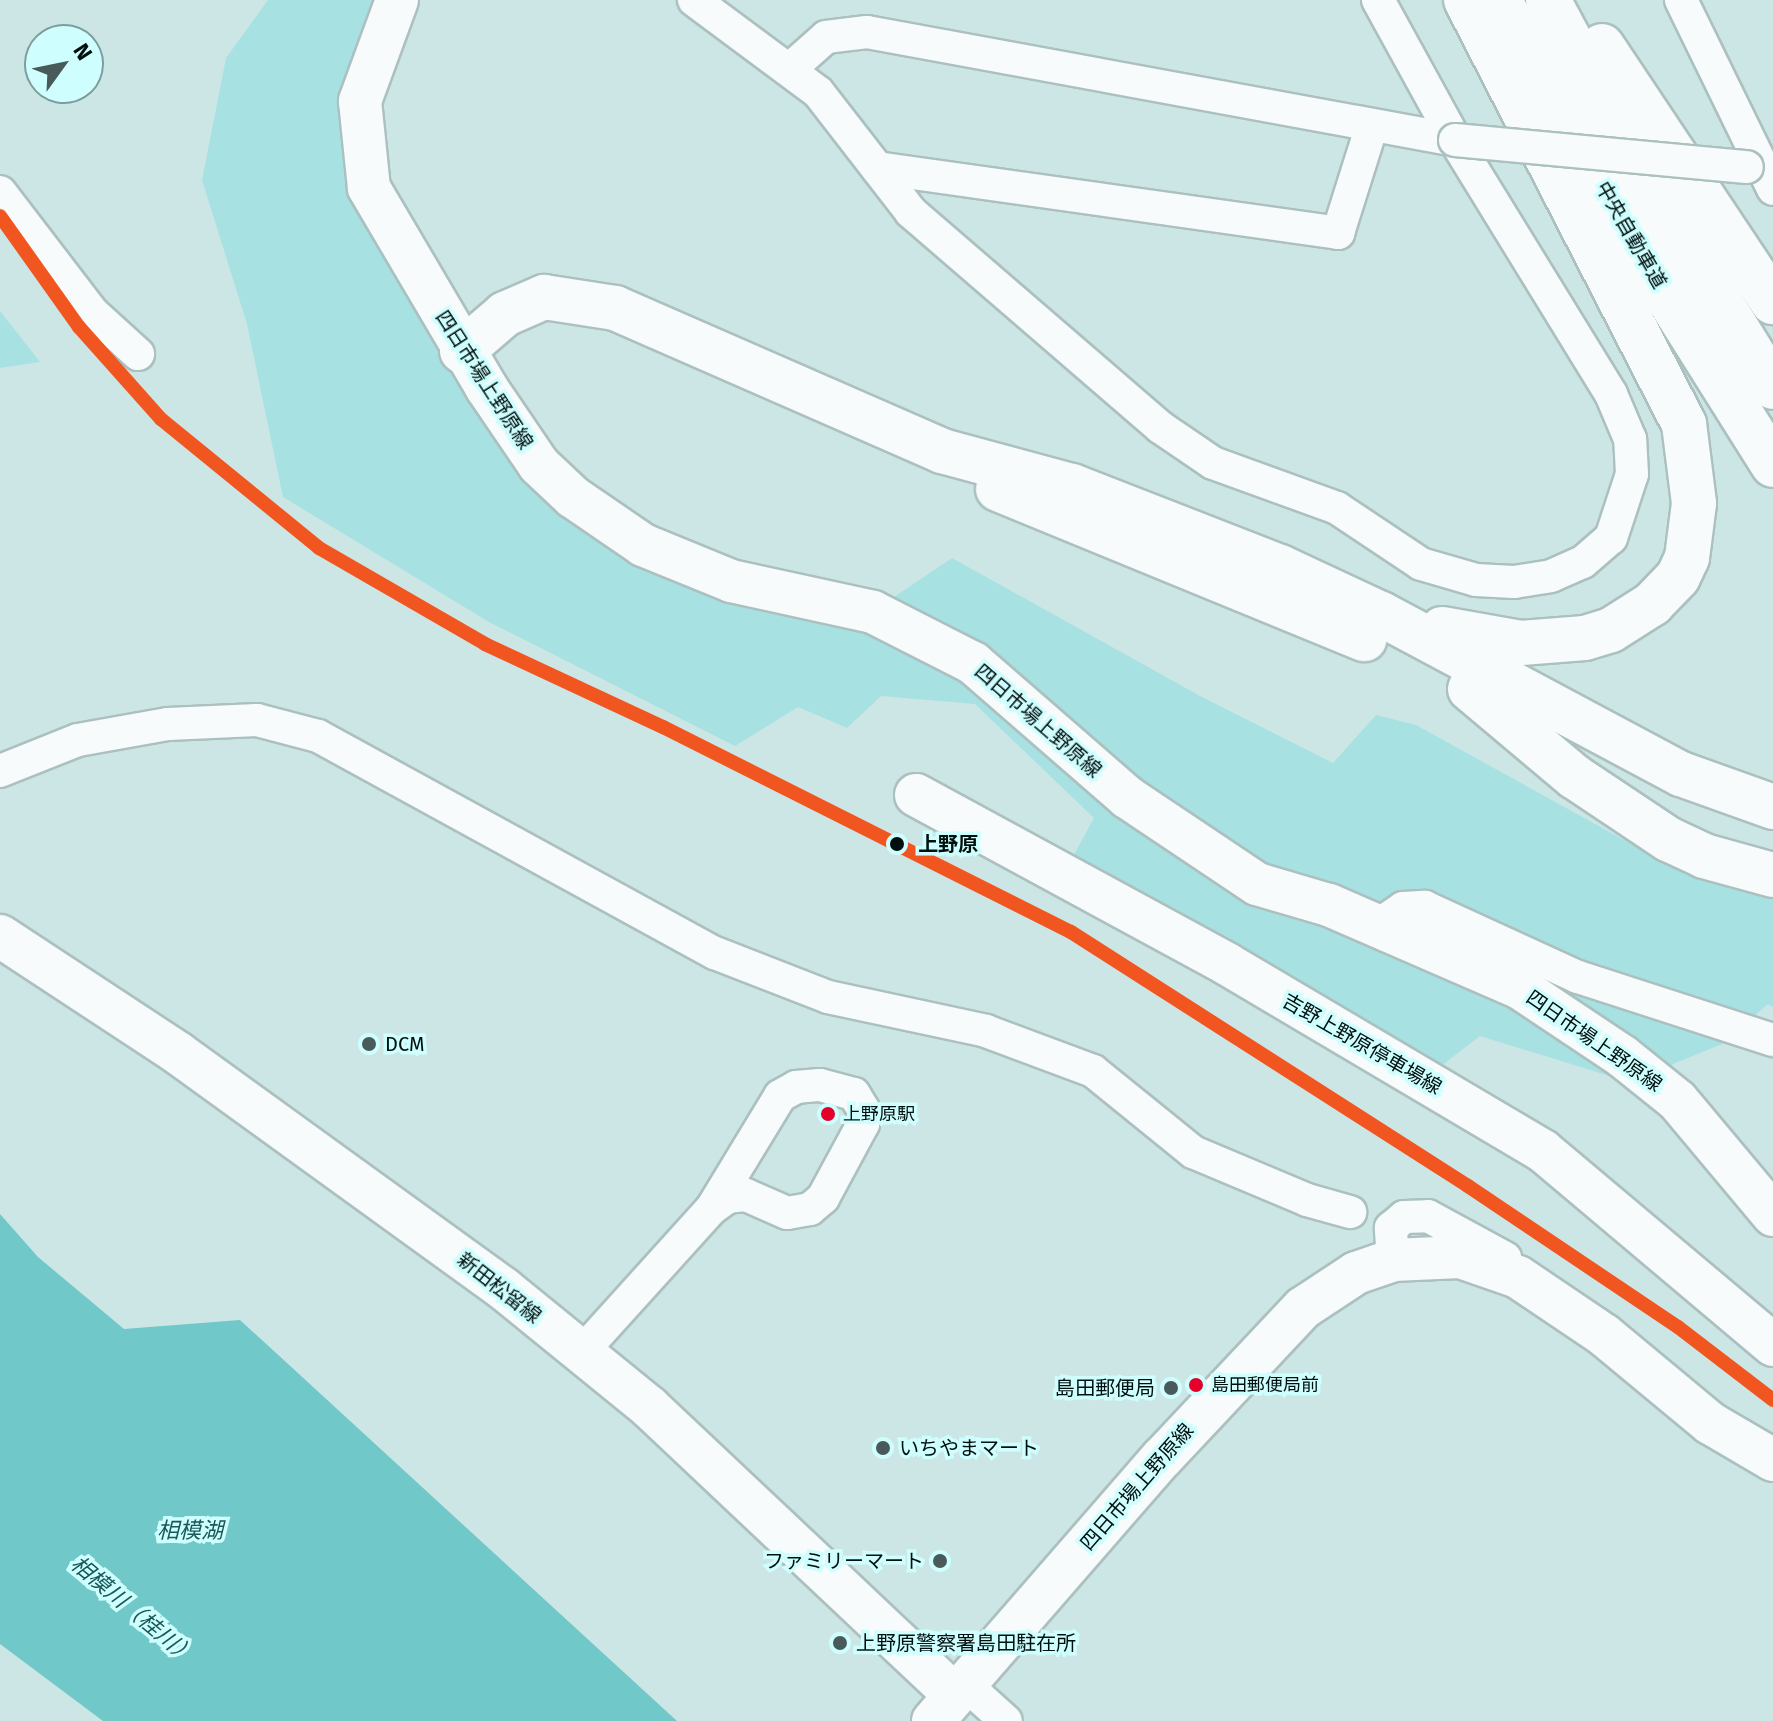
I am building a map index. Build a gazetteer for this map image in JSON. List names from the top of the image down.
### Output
{
  "streets": {
    "highway": ["中央自動車道"],
    "main road": ["四日市場上野原線", "吉野上野原停車場線", "新田松留線"]
  },
  "crossings": [
    ["四日市場上野原線", "新田松留線"]
  ],
  "water": ["相模湖", "相模川（桂川）"],
  "places": [
    "上野原",
    "DCM",
    "上野原駅",
    "島田郵便局前",
    "島田郵便局",
    "いちやまマート",
    "ファミリーマート",
    "上野原警察署島田駐在所"
  ],
  "north": "top right"
}
